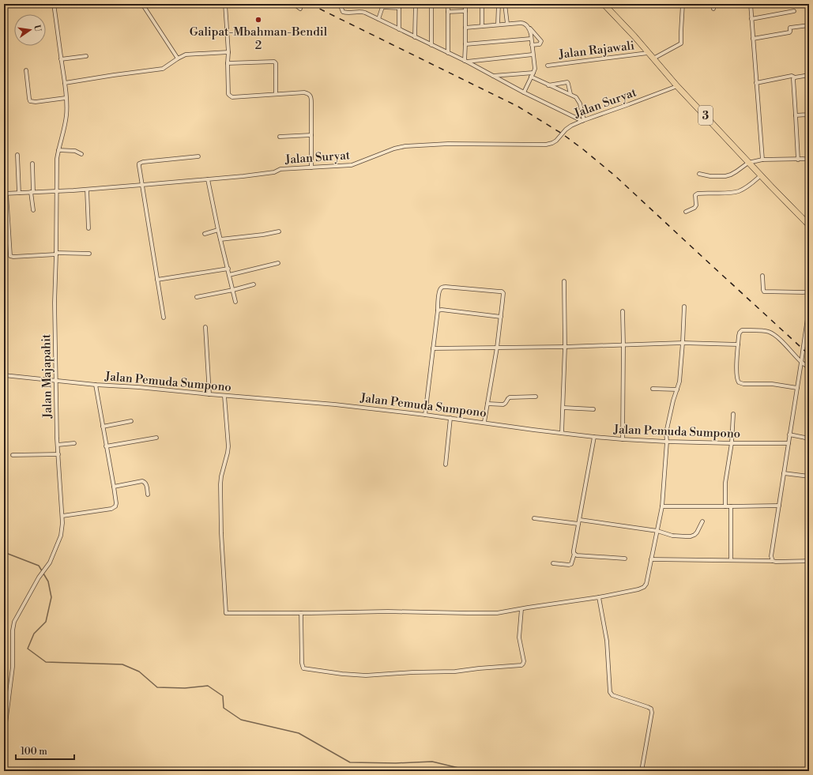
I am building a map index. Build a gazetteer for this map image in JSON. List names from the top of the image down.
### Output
{
  "streets": {
    "highway": ["3"],
    "street": [
      "Jalan Rajawali",
      "Jalan Suryat",
      "Jalan Majapahit",
      "Jalan Pemuda Sumpono"
    ]
  },
  "crossings": [
    ["Jalan Rajawali", "3"],
    ["Jalan Suryat", "3"],
    ["Jalan Suryat", "Jalan Majapahit"],
    ["Jalan Majapahit", "Jalan Pemuda Sumpono"]
  ],
  "places": ["Galipat-Mbahman-Bendil 2"],
  "scale_bar": "100 m",
  "north": "right"
}
